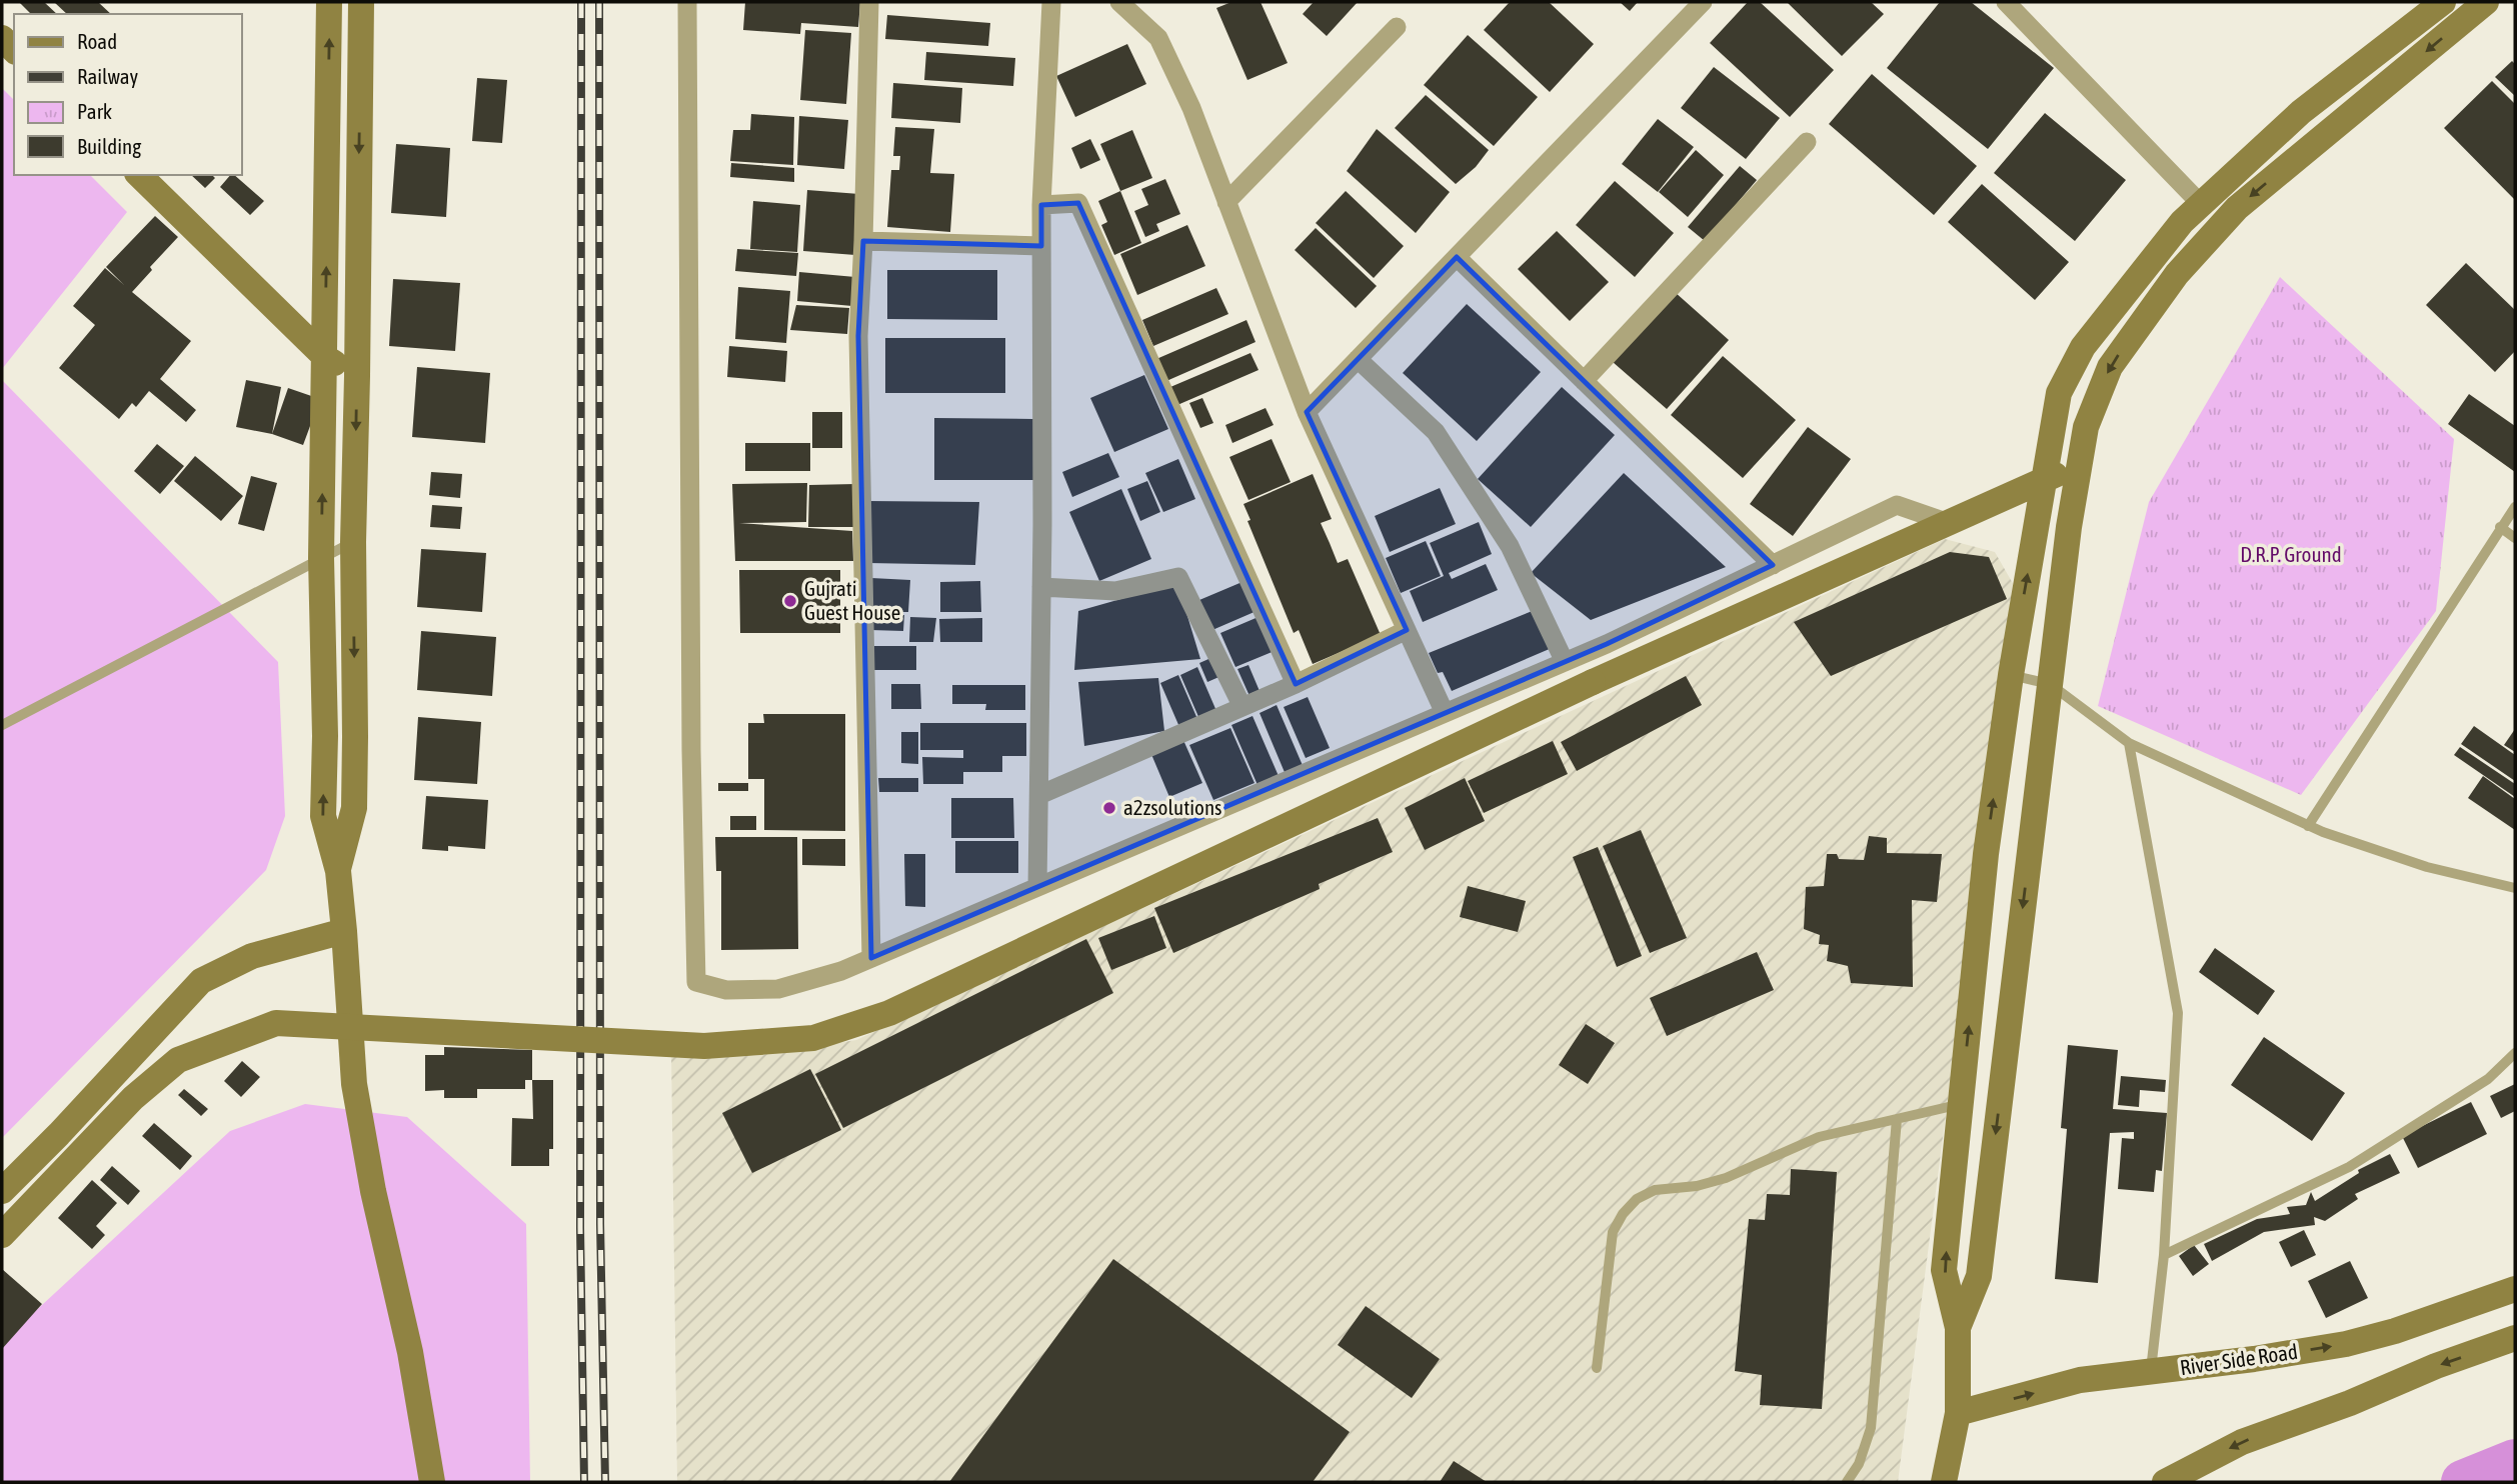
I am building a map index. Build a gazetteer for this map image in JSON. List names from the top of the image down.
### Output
{
  "streets": {
    "main road": ["River Side Road"]
  },
  "parks": ["D.R.P. Ground"],
  "places": ["Gujrati Guest House", "a2zsolutions"],
  "legend": [
    "Road",
    "Railway",
    "Park",
    "Building"
  ]
}
